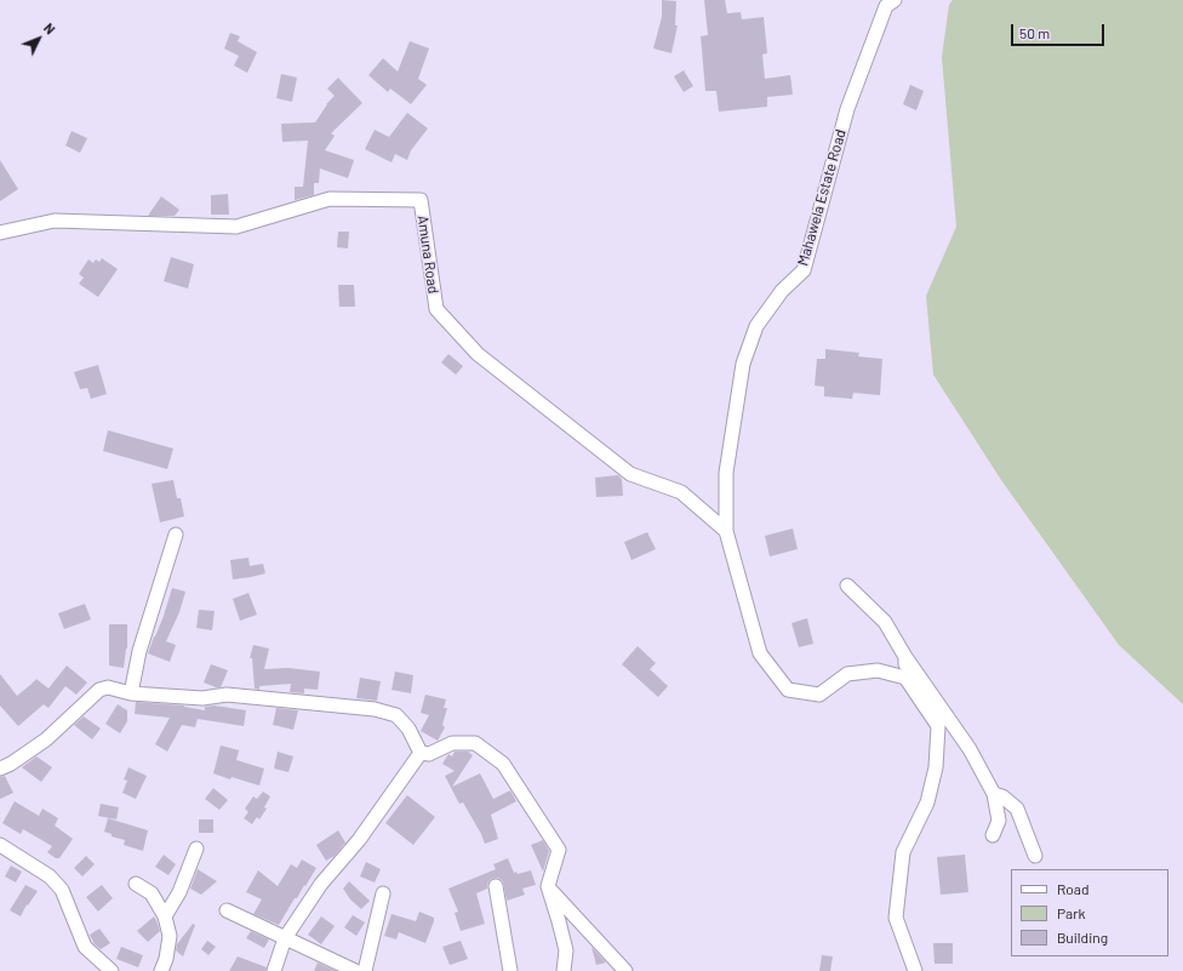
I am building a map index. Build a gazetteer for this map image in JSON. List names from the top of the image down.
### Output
{
  "streets": {
    "street": ["Mahawela Estate Road", "Amuna Road"]
  },
  "crossings": [
    ["Mahawela Estate Road", "Amuna Road"]
  ],
  "legend": ["Road", "Park", "Building"],
  "scale_bar": "50 m",
  "north": "top right"
}
